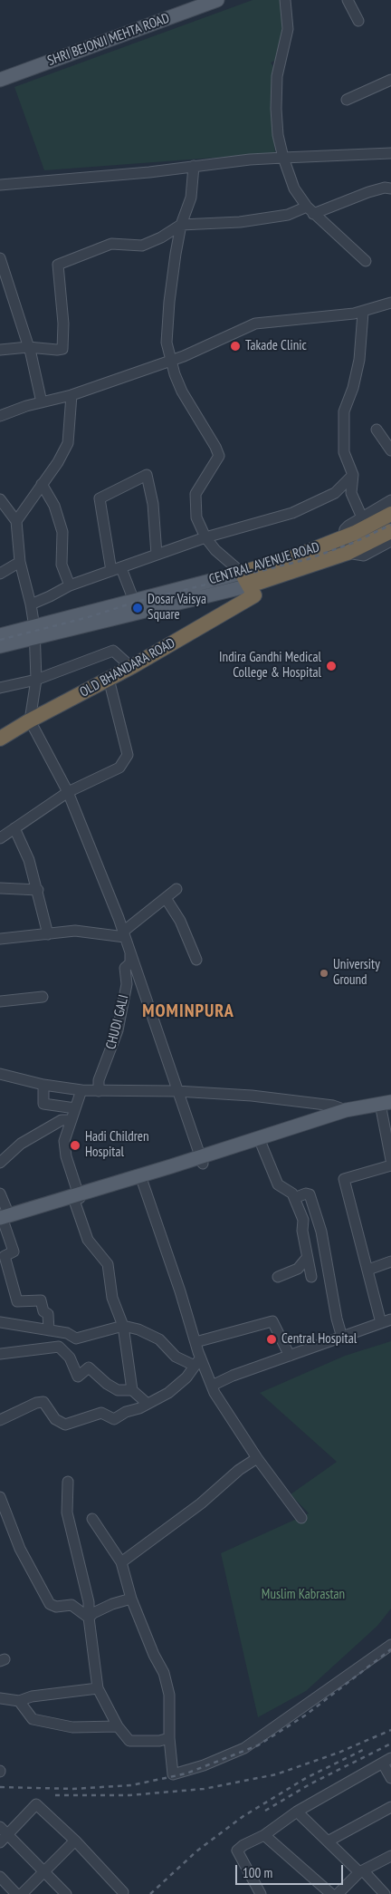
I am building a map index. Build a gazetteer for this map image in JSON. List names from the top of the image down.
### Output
{
  "streets": {
    "highway": ["CENTRAL AVENUE ROAD", "OLD BHANDARA ROAD"],
    "main road": ["SHRI BEJONJI MEHTA ROAD"],
    "street": ["CHUDI GALI"]
  },
  "crossings": [
    ["CENTRAL AVENUE ROAD", "OLD BHANDARA ROAD"]
  ],
  "districts": ["MOMINPURA"],
  "parks": ["Muslim Kabrastan"],
  "places": [
    "Takade Clinic",
    "Dosar Vaisya Square",
    "Indira Gandhi Medical College & Hospital",
    "University Ground",
    "Hadi Children Hospital",
    "Central Hospital"
  ],
  "scale_bar": "100 m"
}
